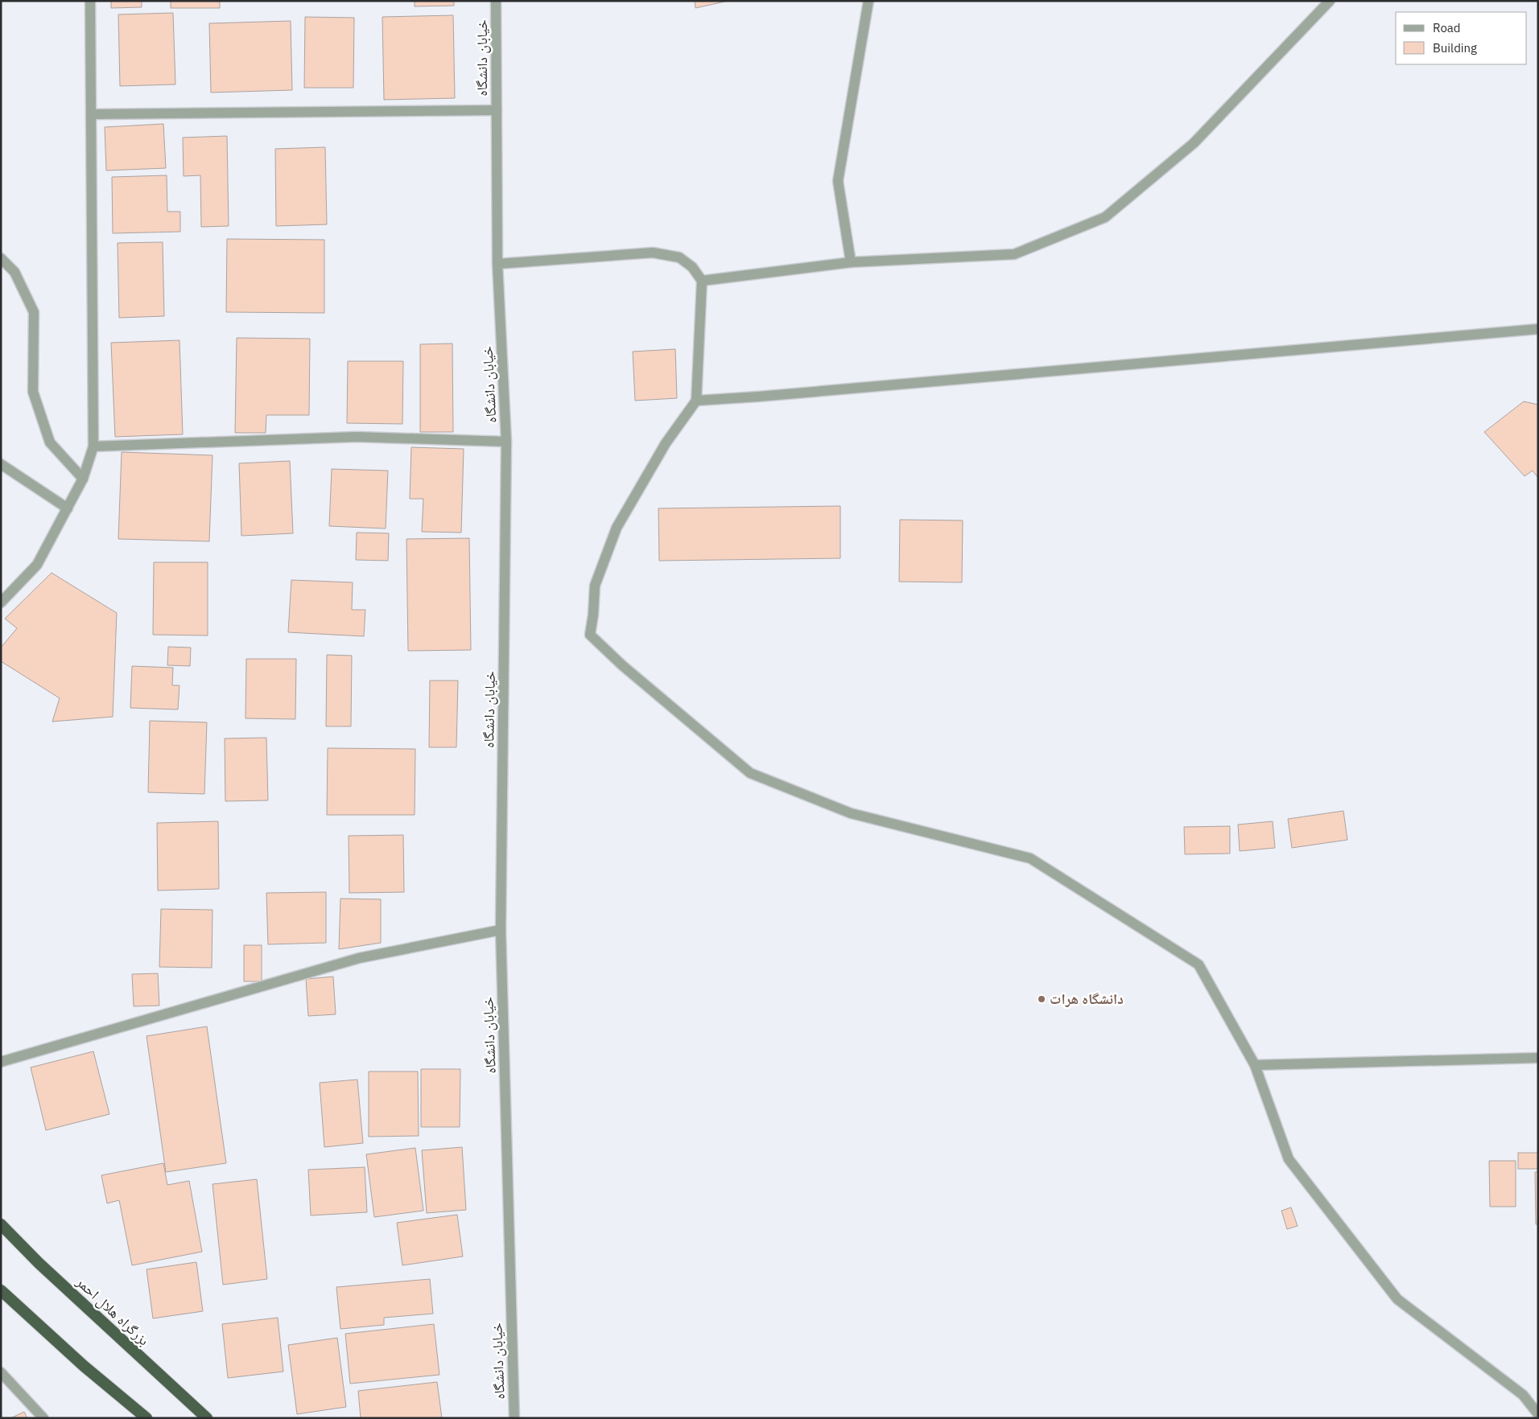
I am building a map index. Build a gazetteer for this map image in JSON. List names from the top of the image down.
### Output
{
  "streets": {
    "highway": ["بزرگراه هلال احمر"],
    "street": ["خیابان دانشگاه"]
  },
  "places": ["دانشگاه هرات"],
  "legend": ["Road", "Building"]
}
